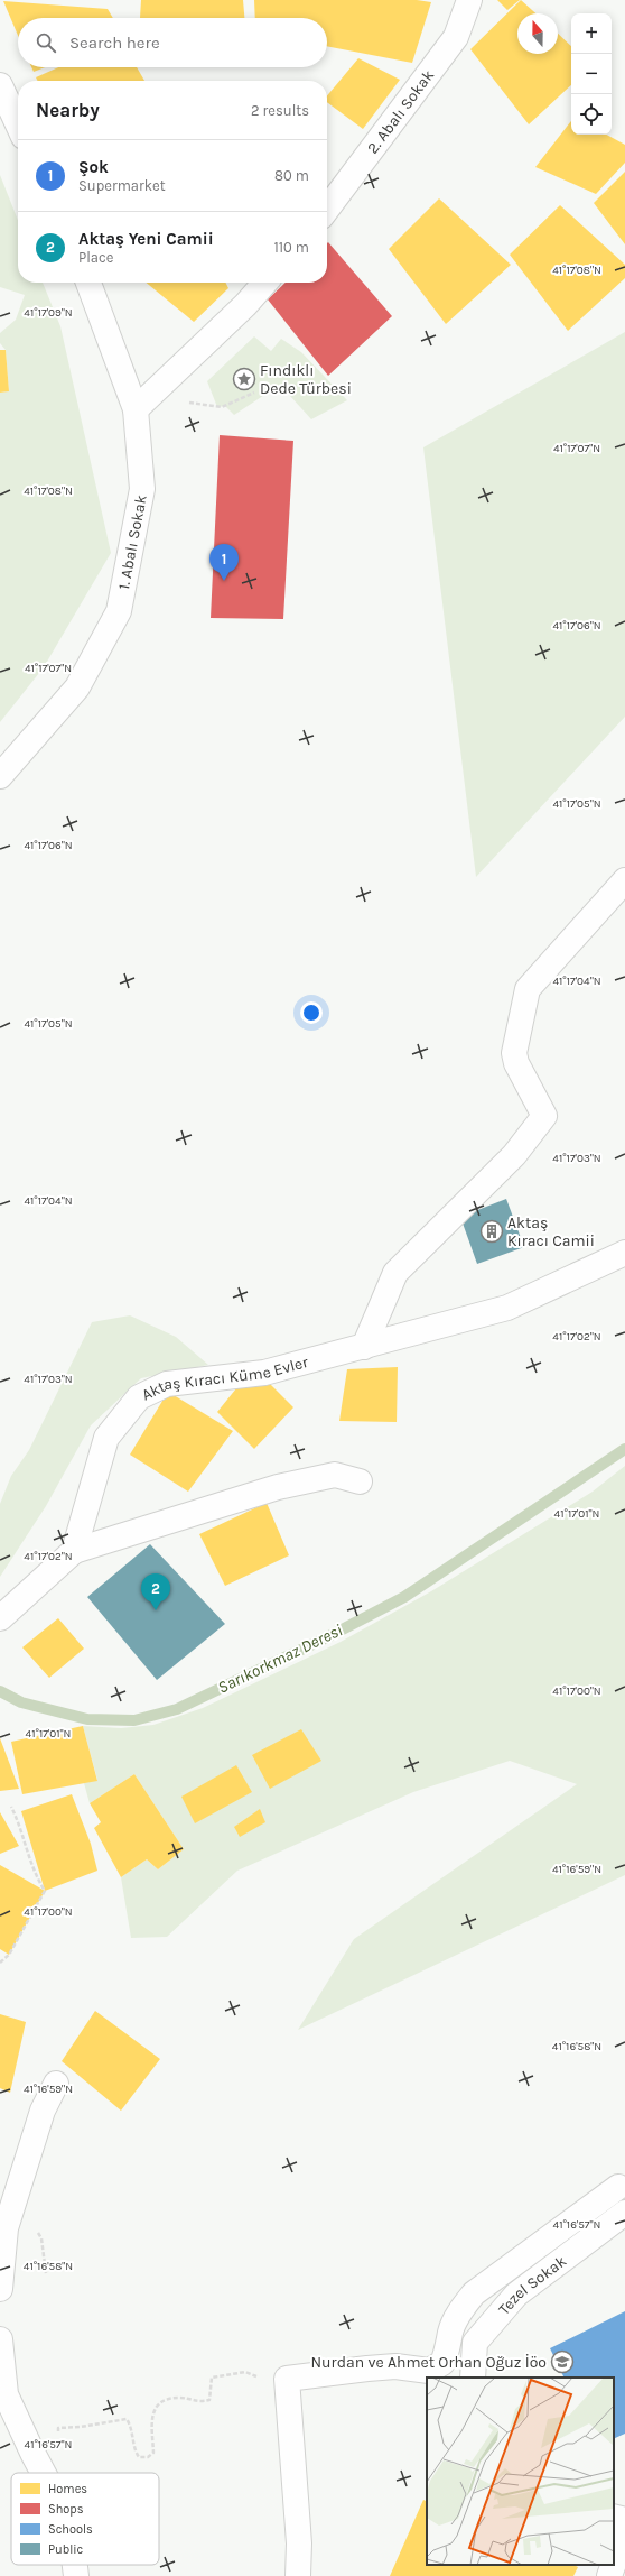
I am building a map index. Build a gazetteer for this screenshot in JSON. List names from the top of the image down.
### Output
{
  "streets": {
    "street": [
      "2. Abalı Sokak",
      "1. Abalı Sokak",
      "Aktaş Kıracı Küme Evler",
      "Tezel Sokak"
    ]
  },
  "water": ["Sarıkorkmaz Deresi"],
  "places": {
    "place": ["Fındıklı Dede Türbesi"],
    "building": ["Aktaş Kıracı Camii"],
    "school or university": ["Nurdan ve Ahmet Orhan Oğuz İöo"]
  },
  "legend": [
    "Homes",
    "Shops",
    "Schools",
    "Public"
  ],
  "north": "top",
  "page": {
    "map_buttons": ["+", "−"],
    "search": "Search here",
    "heading": ["Nearby", "2 results"],
    "list": [
      {
        "mark": "1",
        "name": "Şok",
        "note": "Supermarket",
        "value": "80 m"
      },
      {
        "mark": "2",
        "name": "Aktaş Yeni Camii",
        "note": "Place",
        "value": "110 m"
      }
    ],
    "pins": ["1", "2"]
  },
  "coordinates": [
    "41°17'08\"N",
    "41°17'09\"N",
    "41°17'07\"N",
    "41°17'06\"N",
    "41°17'05\"N",
    "41°17'04\"N",
    "41°17'03\"N",
    "41°17'02\"N",
    "41°17'01\"N",
    "41°17'00\"N",
    "41°16'59\"N",
    "41°16'58\"N",
    "41°16'57\"N"
  ]
}
